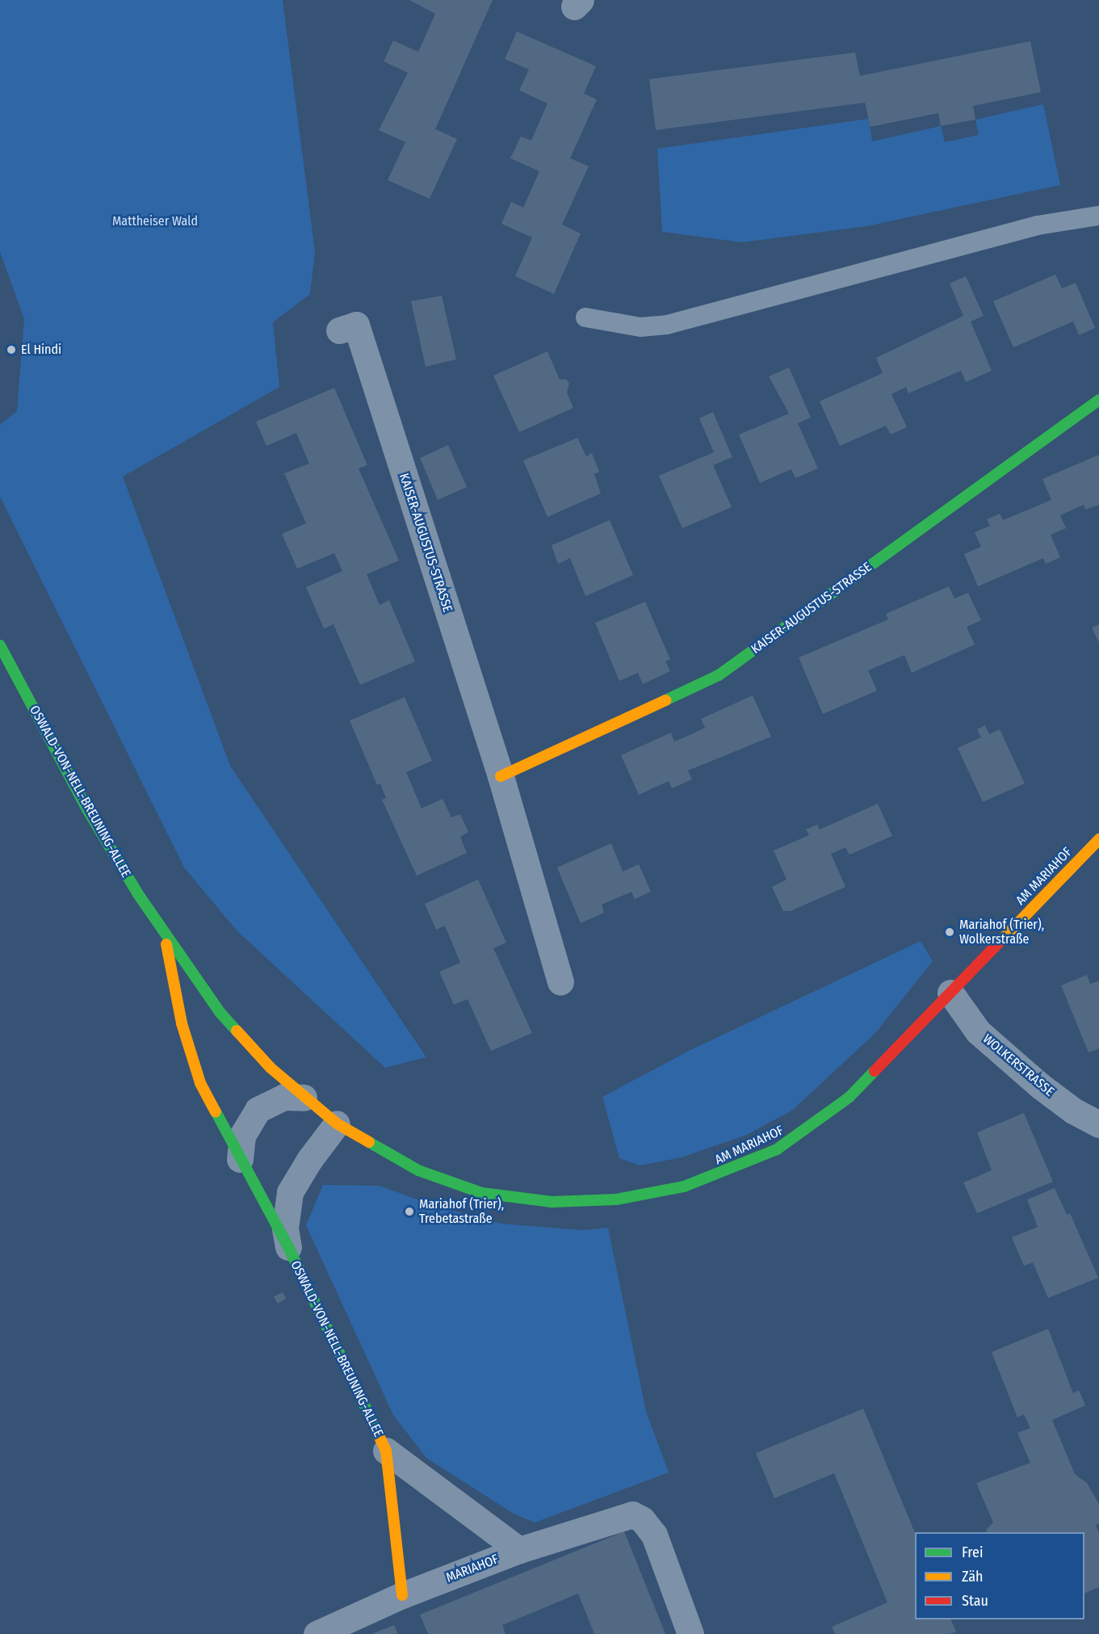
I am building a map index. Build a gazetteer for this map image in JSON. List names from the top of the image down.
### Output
{
  "streets": {
    "street": [
      "KAISER-AUGUSTUS-STRASSE",
      "OSWALD-VON-NELL-BREUNING-ALLEE",
      "AM MARIAHOF",
      "WOLKERSTRASSE",
      "MARIAHOF"
    ]
  },
  "crossings": [
    ["OSWALD-VON-NELL-BREUNING-ALLEE", "AM MARIAHOF"],
    ["OSWALD-VON-NELL-BREUNING-ALLEE", "MARIAHOF"],
    ["AM MARIAHOF", "WOLKERSTRASSE"]
  ],
  "parks": ["Mattheiser Wald"],
  "places": ["El Hindi", "Mariahof (Trier), Wolkerstraße", "Mariahof (Trier), Trebetastraße"],
  "legend": ["Frei", "Zäh", "Stau"]
}
